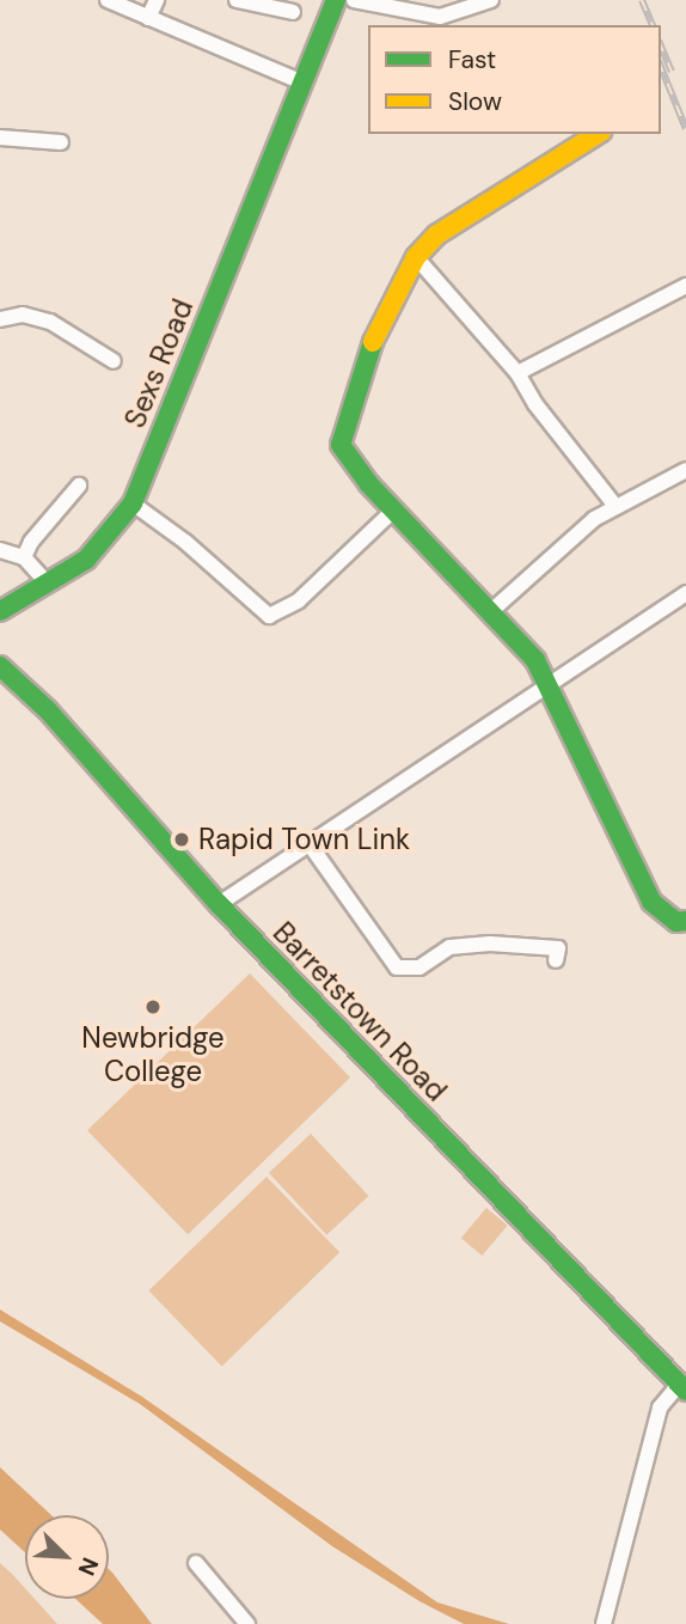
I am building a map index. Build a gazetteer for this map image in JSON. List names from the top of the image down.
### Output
{
  "streets": {
    "street": ["Sexs Road", "Barretstown Road"]
  },
  "places": ["Rapid Town Link", "Newbridge College"],
  "legend": ["Fast", "Slow"],
  "north": "bottom right"
}
